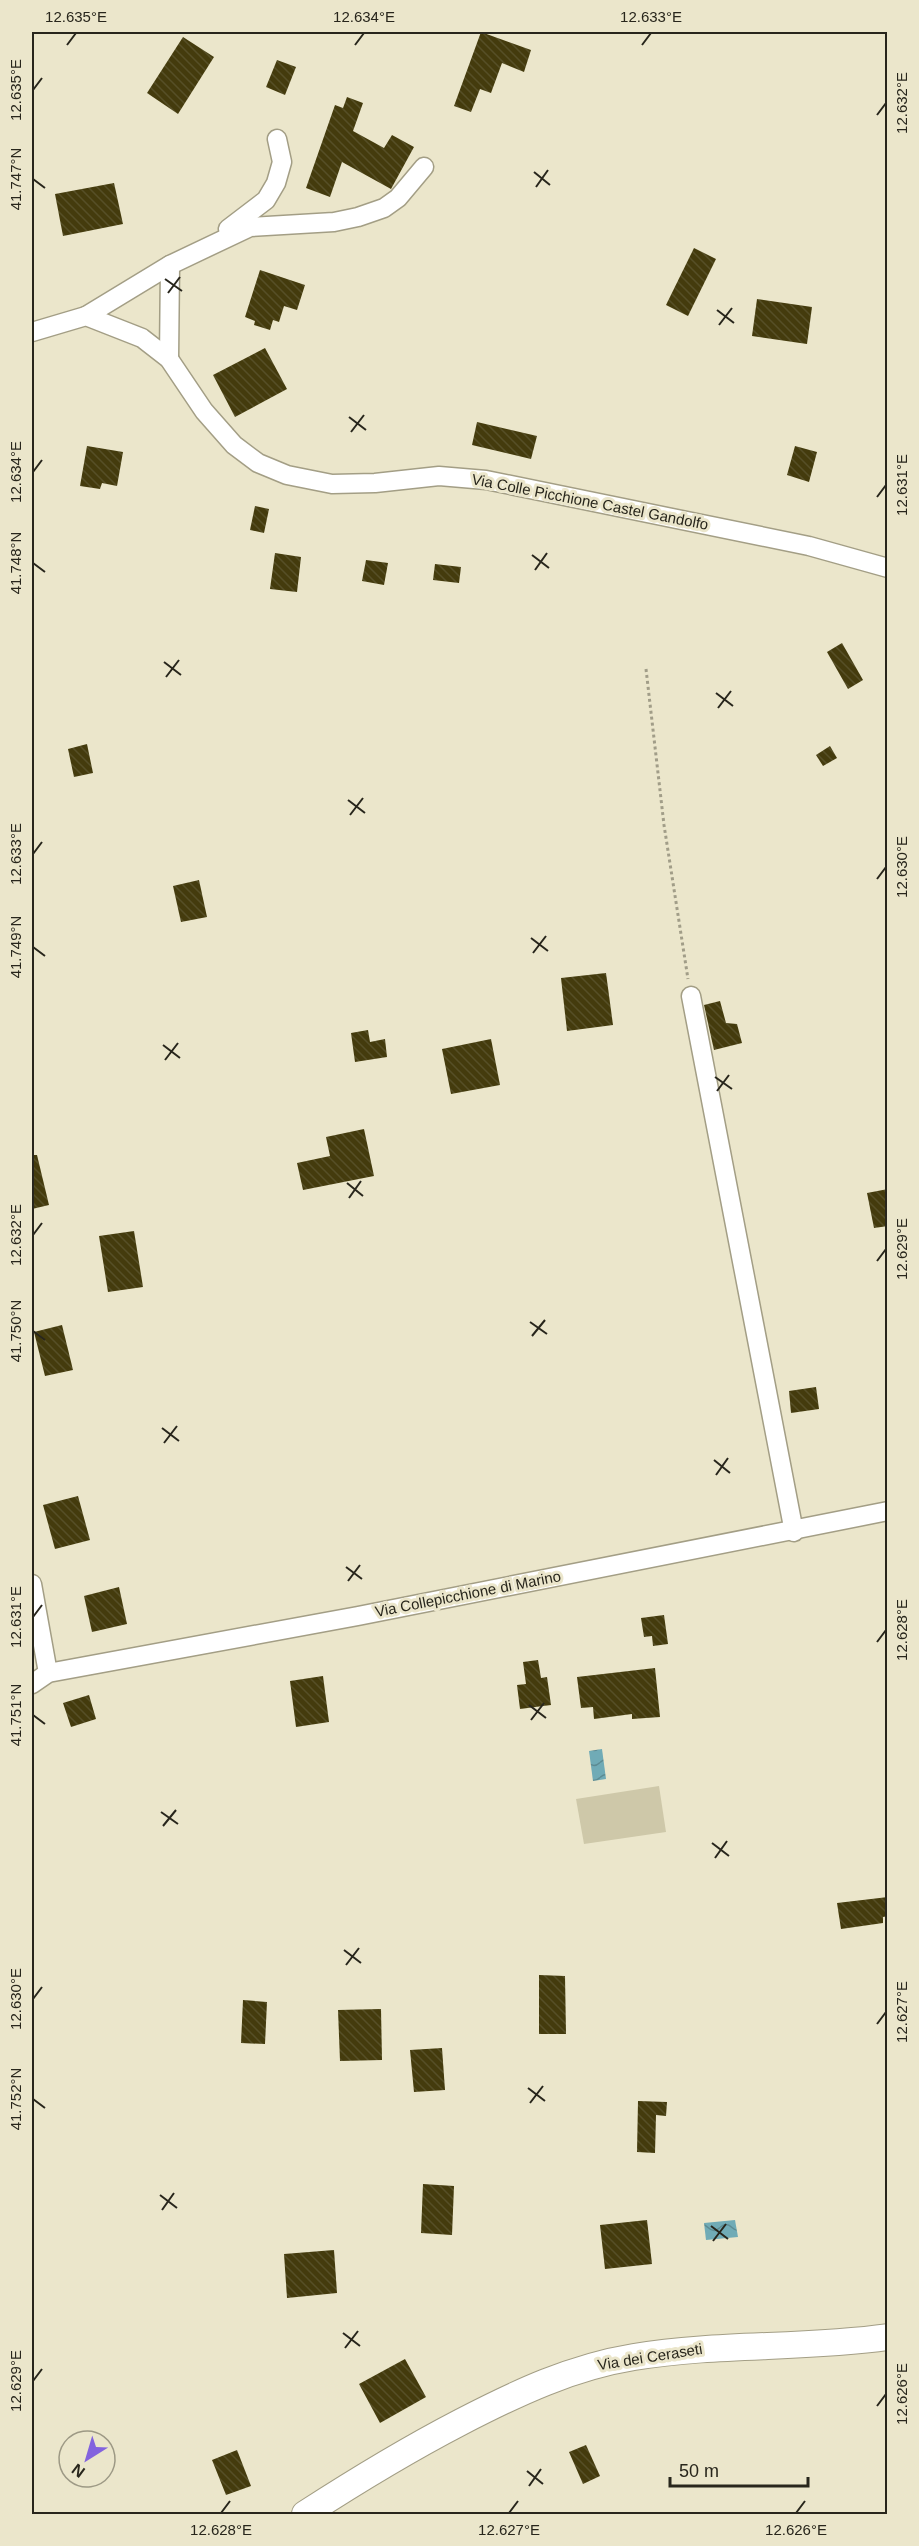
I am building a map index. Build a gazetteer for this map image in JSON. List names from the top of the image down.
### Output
{
  "streets": {
    "street": ["Via Colle Picchione Castel Gandolfo", "Via Collepicchione di Marino", "Via dei Ceraseti"]
  },
  "scale_bar": "50 m",
  "north": "bottom left",
  "coordinates": [
    "12.635°E",
    "12.634°E",
    "12.633°E",
    "12.632°E",
    "41.747°N",
    "12.631°E",
    "41.748°N",
    "12.630°E",
    "41.749°N",
    "12.629°E",
    "41.750°N",
    "12.628°E",
    "41.751°N",
    "12.627°E",
    "41.752°N",
    "12.626°E"
  ]
}
